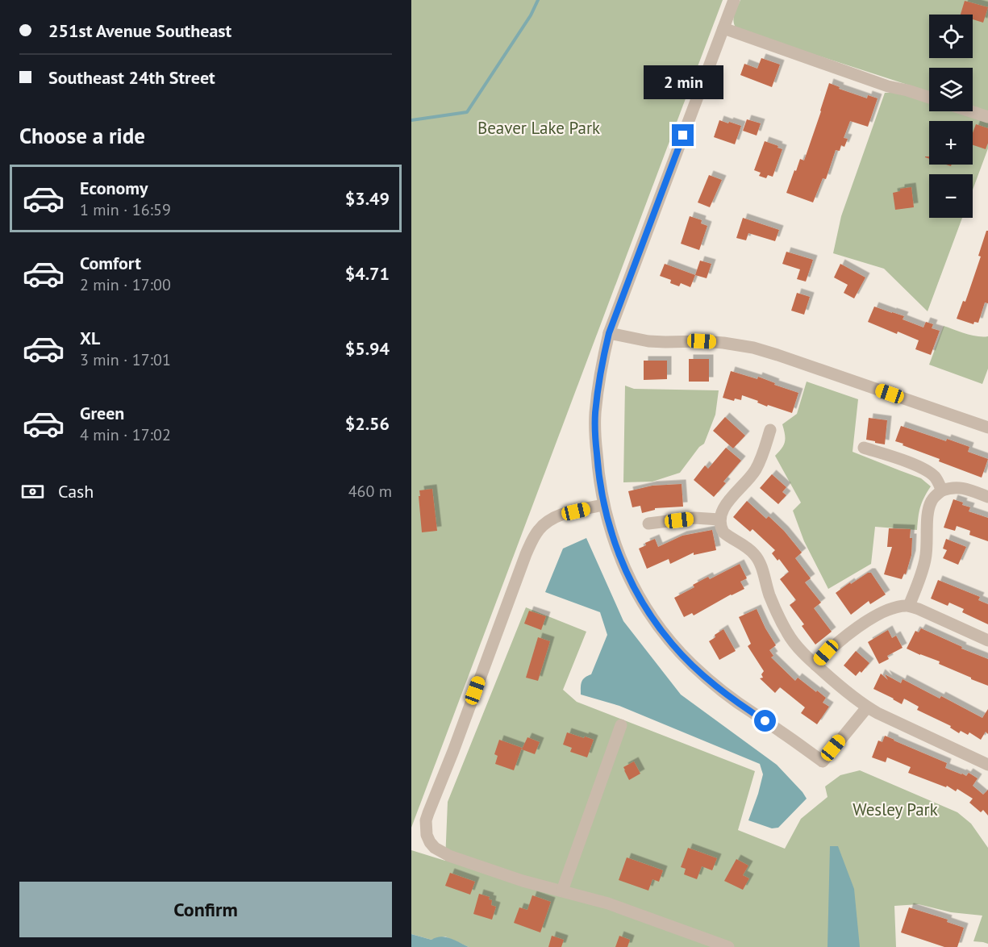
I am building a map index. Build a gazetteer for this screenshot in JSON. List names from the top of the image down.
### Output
{
  "parks": ["Beaver Lake Park", "Wesley Park"],
  "page": {
    "banner": ["251st Avenue Southeast", "Southeast 24th Street"],
    "map_buttons": ["+", "−"],
    "bubble": "2 min",
    "heading": "Choose a ride",
    "list": [
      {
        "name": "Economy",
        "note": "1 min · 16:59",
        "value": "$3.49"
      },
      {
        "name": "Comfort",
        "note": "2 min · 17:00",
        "value": "$4.71"
      },
      {
        "name": "XL",
        "note": "3 min · 17:01",
        "value": "$5.94"
      },
      {
        "name": "Green",
        "note": "4 min · 17:02",
        "value": "$2.56"
      }
    ],
    "pay": ["Cash", "460 m"],
    "buttons": "Confirm"
  }
}
